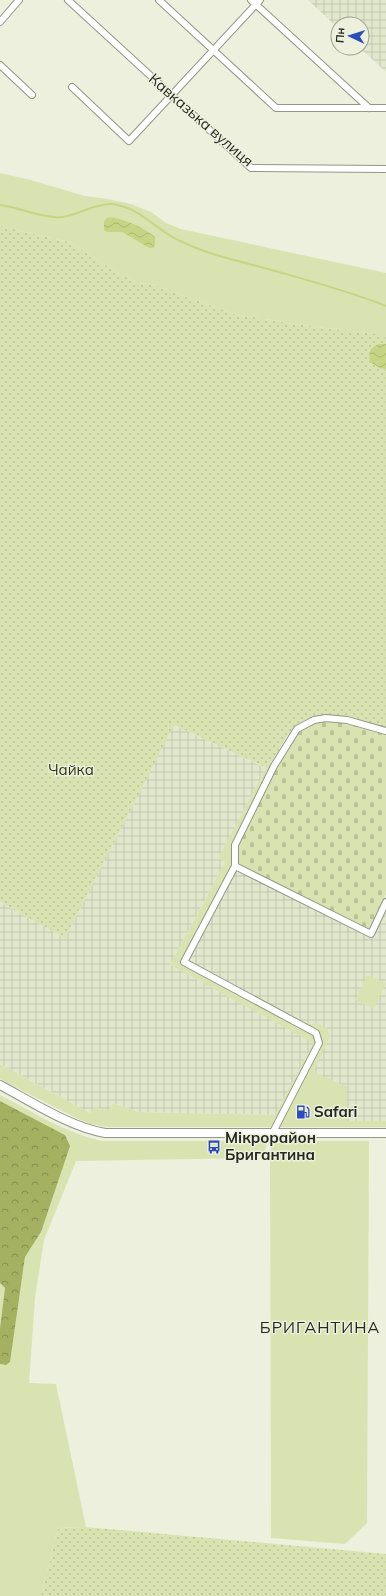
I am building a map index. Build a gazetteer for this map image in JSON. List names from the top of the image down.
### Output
{
  "streets": {
    "street": ["Кавказька вулиця"]
  },
  "districts": ["БРИГАНТИНА"],
  "parks": ["Чайка"],
  "places": {
    "fuel station": ["Safari"],
    "bus stop": ["Мікрорайон Бригантина"]
  },
  "north": "left"
}
